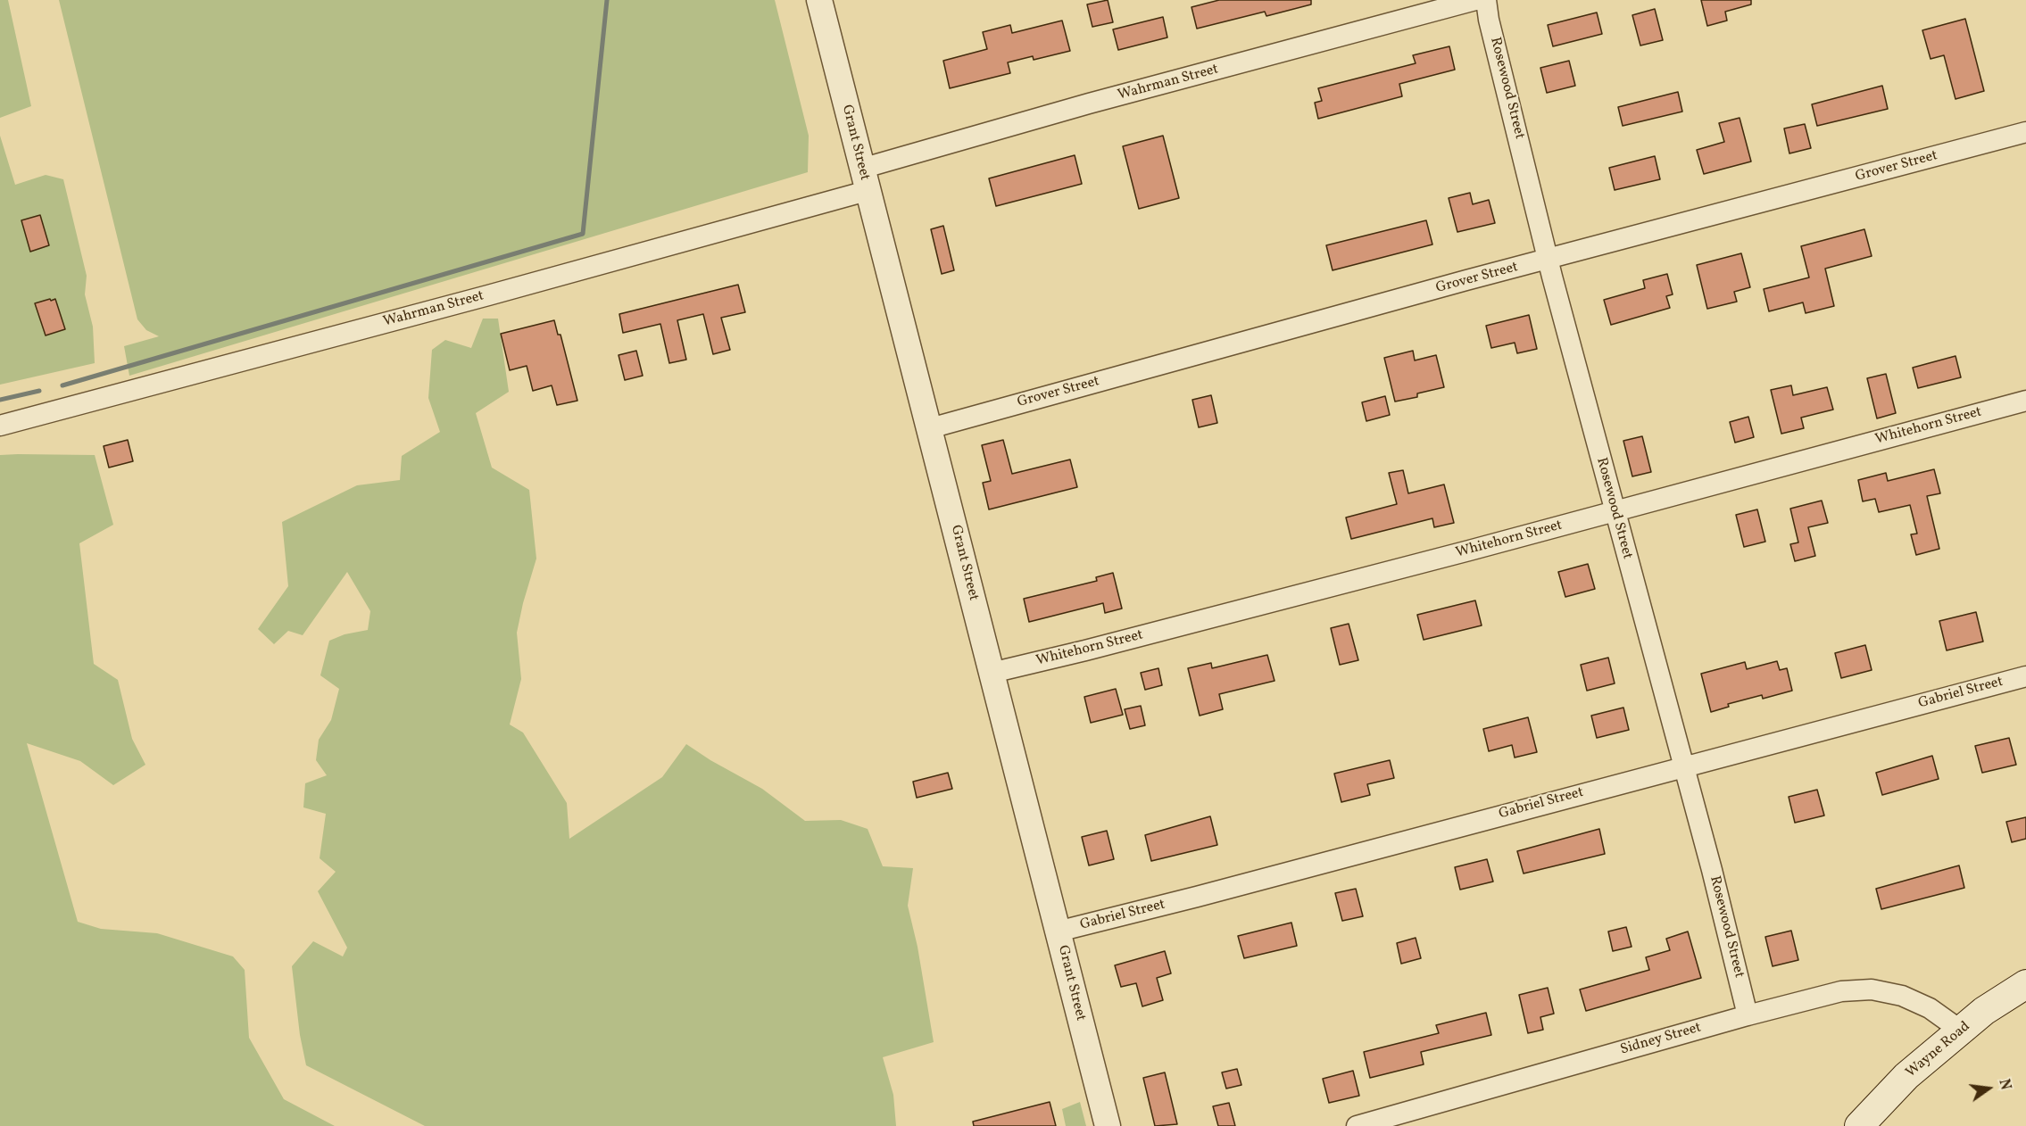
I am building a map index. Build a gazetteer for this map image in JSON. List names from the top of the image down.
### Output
{
  "streets": {
    "main road": ["Wayne Road"],
    "street": [
      "Wahrman Street",
      "Rosewood Street",
      "Grant Street",
      "Grover Street",
      "Whitehorn Street",
      "Gabriel Street",
      "Sidney Street"
    ]
  },
  "crossings": [
    ["Wahrman Street", "Grant Street"],
    ["Rosewood Street", "Grover Street"],
    ["Rosewood Street", "Whitehorn Street"],
    ["Rosewood Street", "Gabriel Street"],
    ["Rosewood Street", "Sidney Street"],
    ["Grant Street", "Grover Street"],
    ["Grant Street", "Whitehorn Street"],
    ["Grant Street", "Gabriel Street"],
    ["Sidney Street", "Wayne Road"]
  ],
  "north": "right"
}
